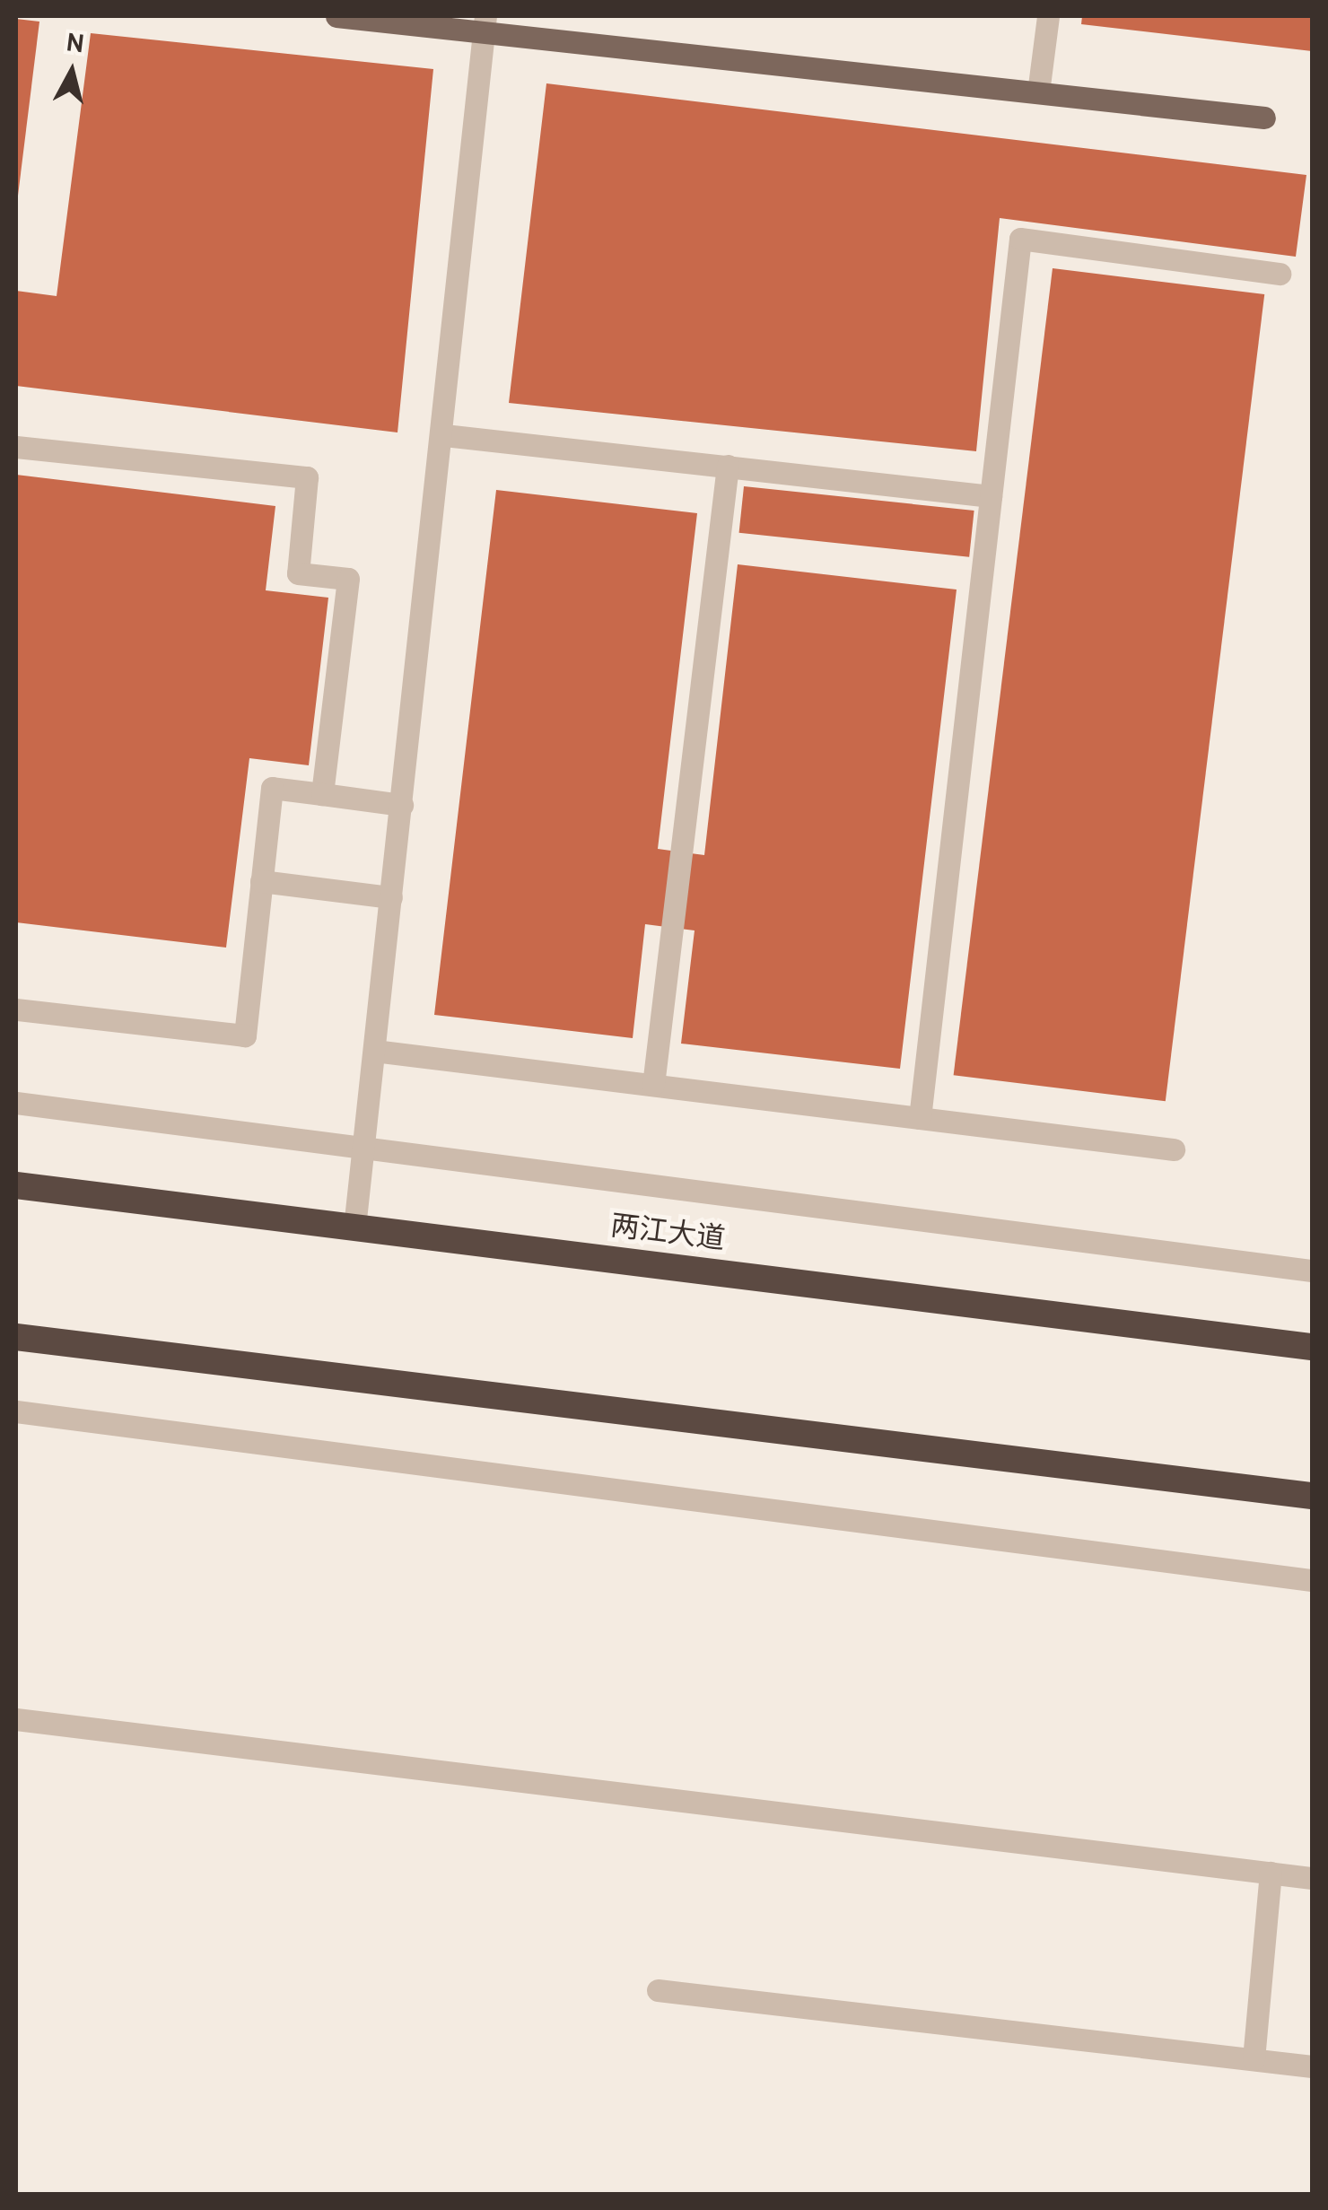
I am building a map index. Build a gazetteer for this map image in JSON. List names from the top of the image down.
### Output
{
  "streets": {
    "highway": ["两江大道"]
  },
  "north": "top"
}
